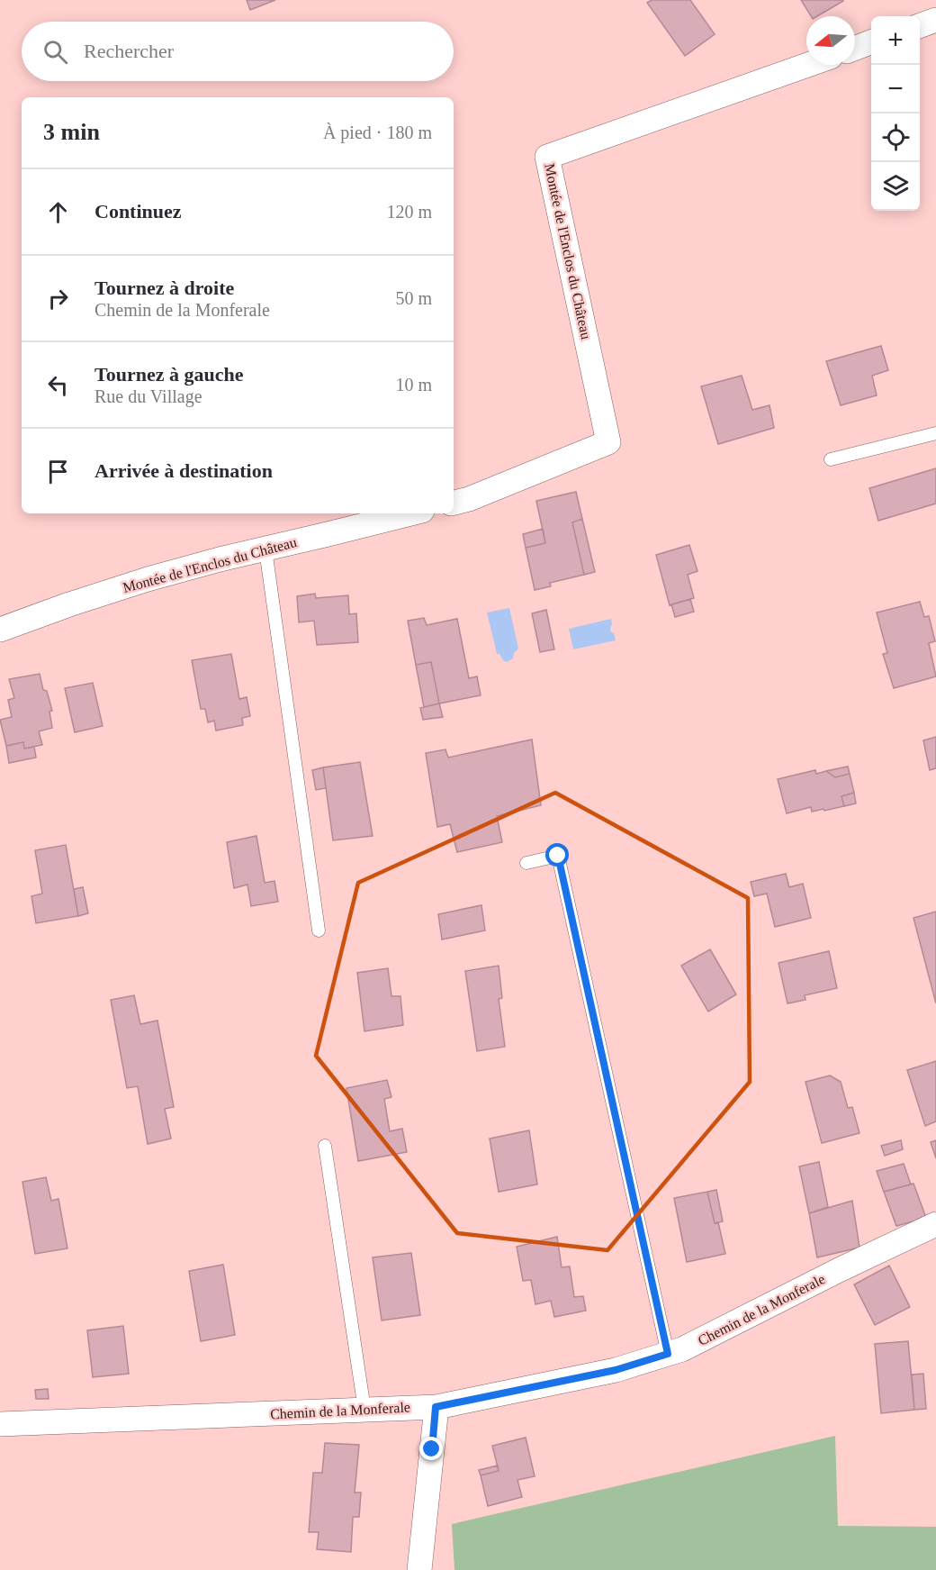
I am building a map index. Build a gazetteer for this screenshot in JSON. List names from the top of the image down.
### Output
{
  "streets": {
    "street": ["Montée de l'Enclos du Château", "Chemin de la Monferale"]
  },
  "north": "left",
  "page": {
    "map_buttons": ["+", "−"],
    "search": "Rechercher",
    "heading": ["3 min", "À pied · 180 m"],
    "list": [
      ["Continuez", "120 m"],
      ["Tournez à droite", "Chemin de la Monferale", "50 m"],
      ["Tournez à gauche", "Rue du Village", "10 m"],
      "Arrivée à destination"
    ]
  }
}
